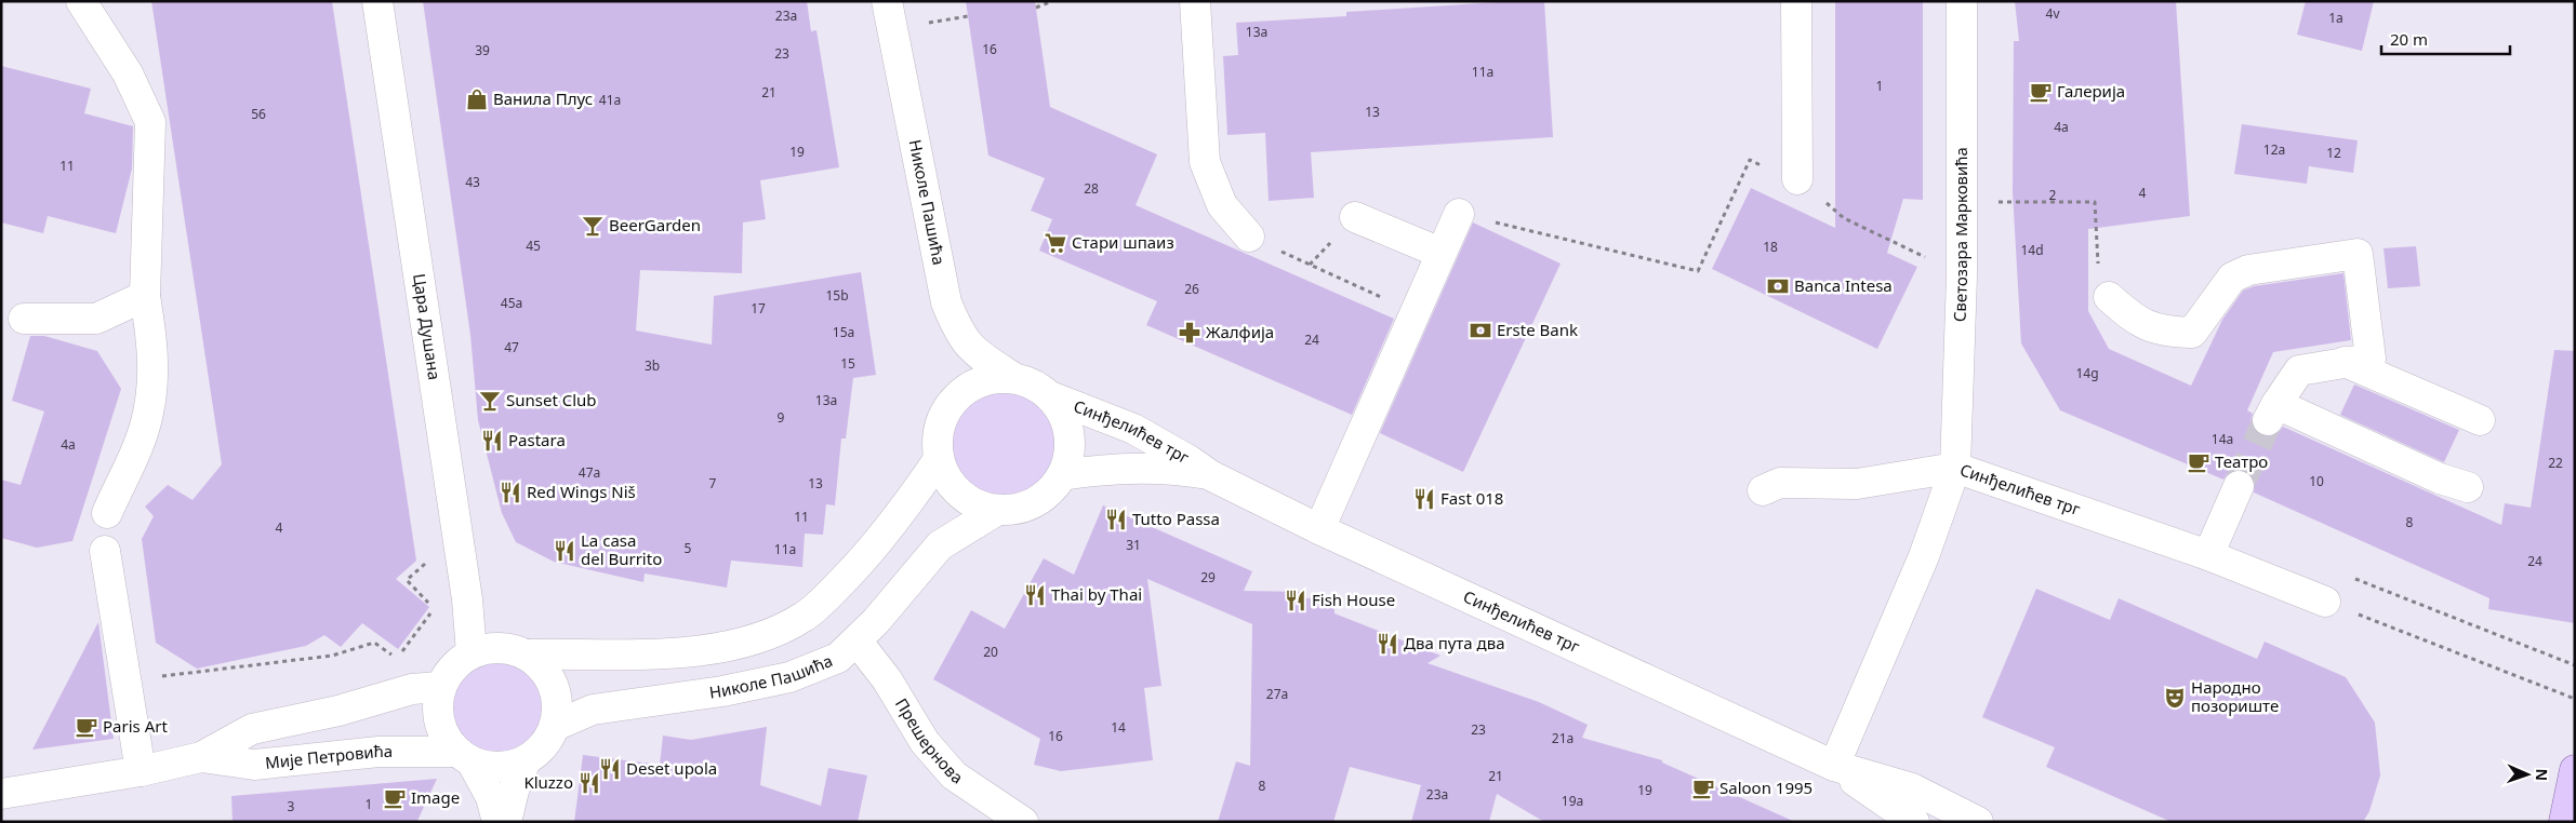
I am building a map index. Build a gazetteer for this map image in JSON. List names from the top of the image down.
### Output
{
  "streets": {
    "street": [
      "Николе Пашића",
      "Светозара Марковића",
      "Цара Душана",
      "Синђелићев трг",
      "Прешернова",
      "Мије Петровића"
    ]
  },
  "crossings": [
    ["Николе Пашића", "Цара Душана"],
    ["Николе Пашића", "Синђелићев трг"],
    ["Николе Пашића", "Прешернова"],
    ["Николе Пашића", "Мије Петровића"],
    ["Светозара Марковића", "Синђелићев трг"],
    ["Цара Душана", "Мије Петровића"]
  ],
  "places": {
    "cafe": [
      "Галерија",
      "Театро",
      "Paris Art",
      "Saloon 1995",
      "Image"
    ],
    "shop": ["Ванила Плус"],
    "bar": ["BeerGarden", "Sunset Club"],
    "supermarket": ["Стари шпаиз"],
    "bank": ["Banca Intesa", "Erste Bank"],
    "pharmacy": ["Жалфија"],
    "restaurant": [
      "Pastara",
      "Red Wings Niš",
      "Fast 018",
      "Tutto Passa",
      "La casa del Burrito",
      "Thai by Thai",
      "Fish House",
      "Два пута два",
      "Deset upola",
      "Kluzzo"
    ],
    "theatre": ["Народно позориште"]
  },
  "house_numbers": [
    "4v",
    "23a",
    "1a",
    "13a",
    "16",
    "39",
    "23",
    "11a",
    "1",
    "21",
    "41a",
    "13",
    "56",
    "4a",
    "12a",
    "19",
    "12",
    "11",
    "43",
    "28",
    "4",
    "2",
    "45",
    "18",
    "14d",
    "26",
    "15b",
    "45a",
    "17",
    "15a",
    "24",
    "47",
    "15",
    "3b",
    "14g",
    "13a",
    "9",
    "14a",
    "4a",
    "22",
    "47a",
    "10",
    "7",
    "13",
    "11",
    "8",
    "4",
    "31",
    "5",
    "11a",
    "24",
    "29",
    "20",
    "27a",
    "14",
    "23",
    "16",
    "21a",
    "21",
    "8",
    "19",
    "23a",
    "19a",
    "1",
    "3"
  ],
  "scale_bar": "20 m",
  "north": "right"
}
